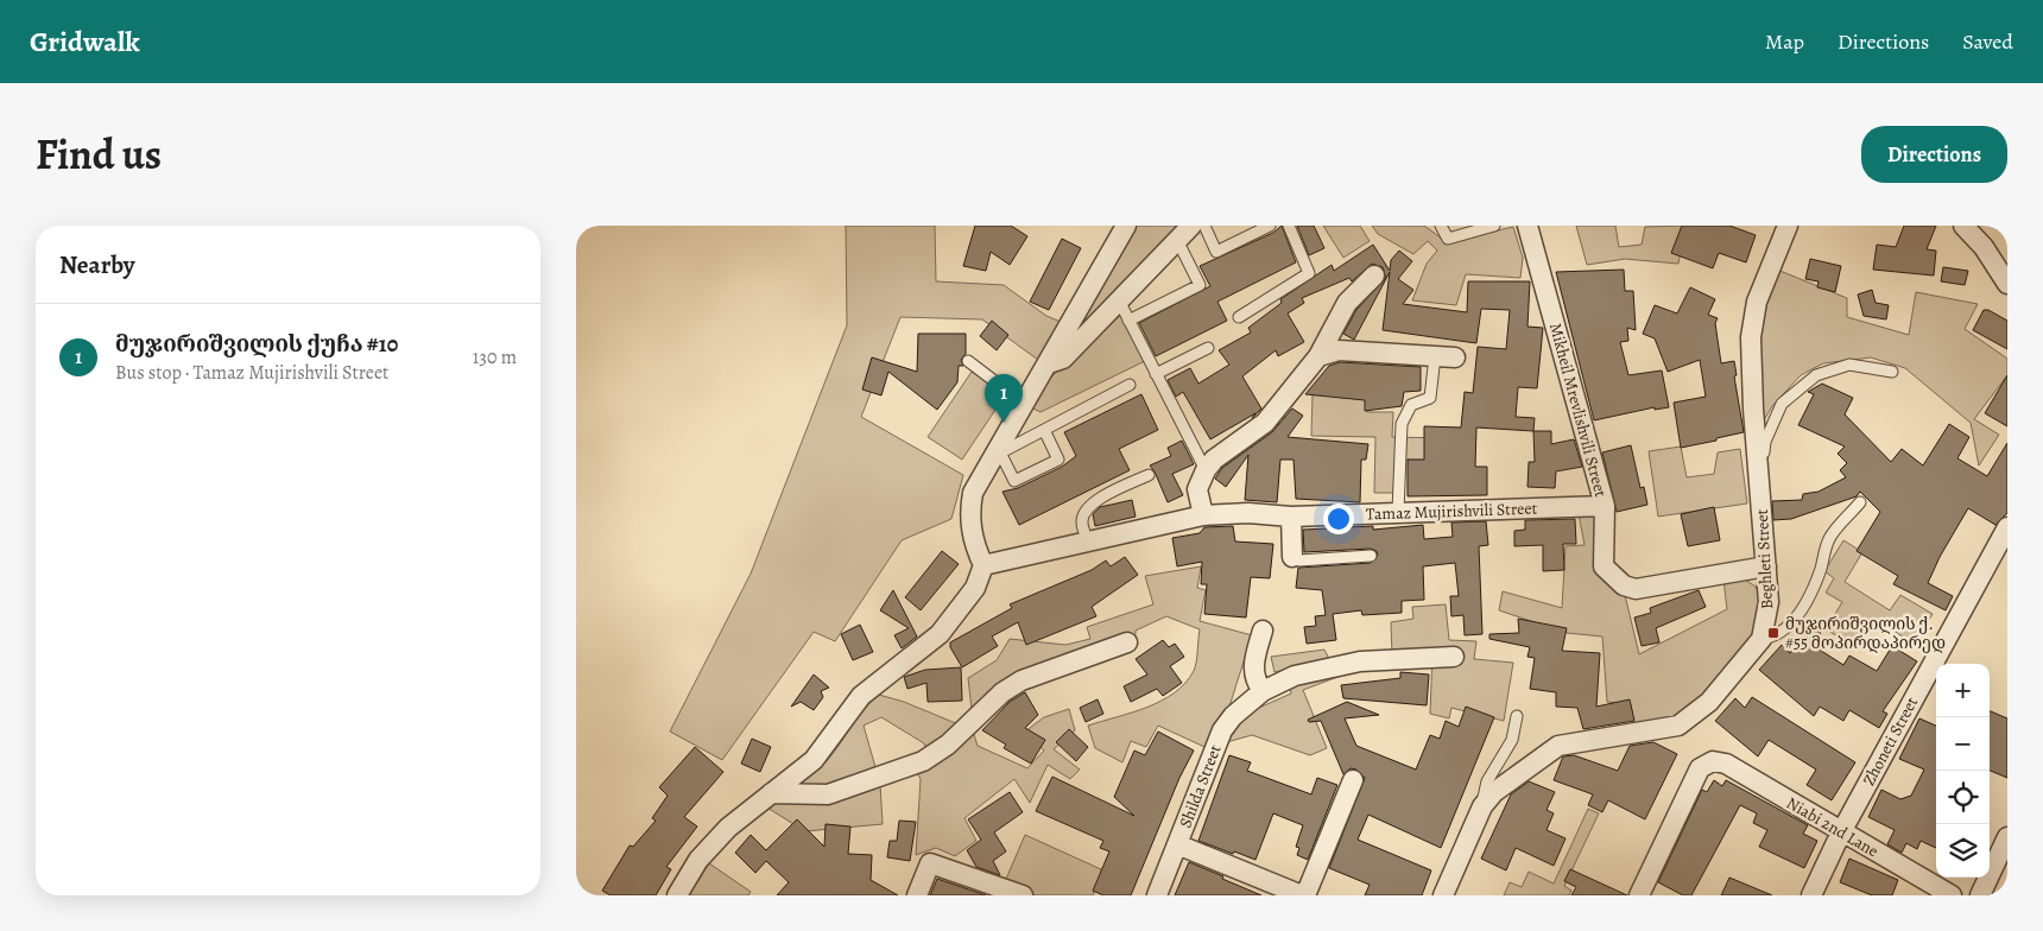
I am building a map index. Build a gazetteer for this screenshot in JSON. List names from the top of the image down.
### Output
{
  "streets": {
    "street": [
      "Mikheil Mrevlishvili Street",
      "Tamaz Mujirishvili Street",
      "Beghleti Street",
      "Zhoneti Street",
      "Shilda Street",
      "Niabi 2nd Lane"
    ]
  },
  "crossings": [
    ["Mikheil Mrevlishvili Street", "Tamaz Mujirishvili Street"],
    ["Mikheil Mrevlishvili Street", "Beghleti Street"],
    ["Zhoneti Street", "Niabi 2nd Lane"]
  ],
  "places": {
    "transit": ["მუჯირიშვილის ქ. #55 მოპირდაპირედ"]
  },
  "page": {
    "header": "Gridwalk",
    "nav": ["Map", "Directions", "Saved"],
    "title": "Find us",
    "buttons": "Directions",
    "heading": "Nearby",
    "list": [
      {
        "mark": "1",
        "name": "მუჯირიშვილის ქუჩა #10",
        "note": "Bus stop · Tamaz Mujirishvili Street",
        "value": "130 m"
      }
    ],
    "pins": "1",
    "map_buttons": ["+", "−"]
  }
}
